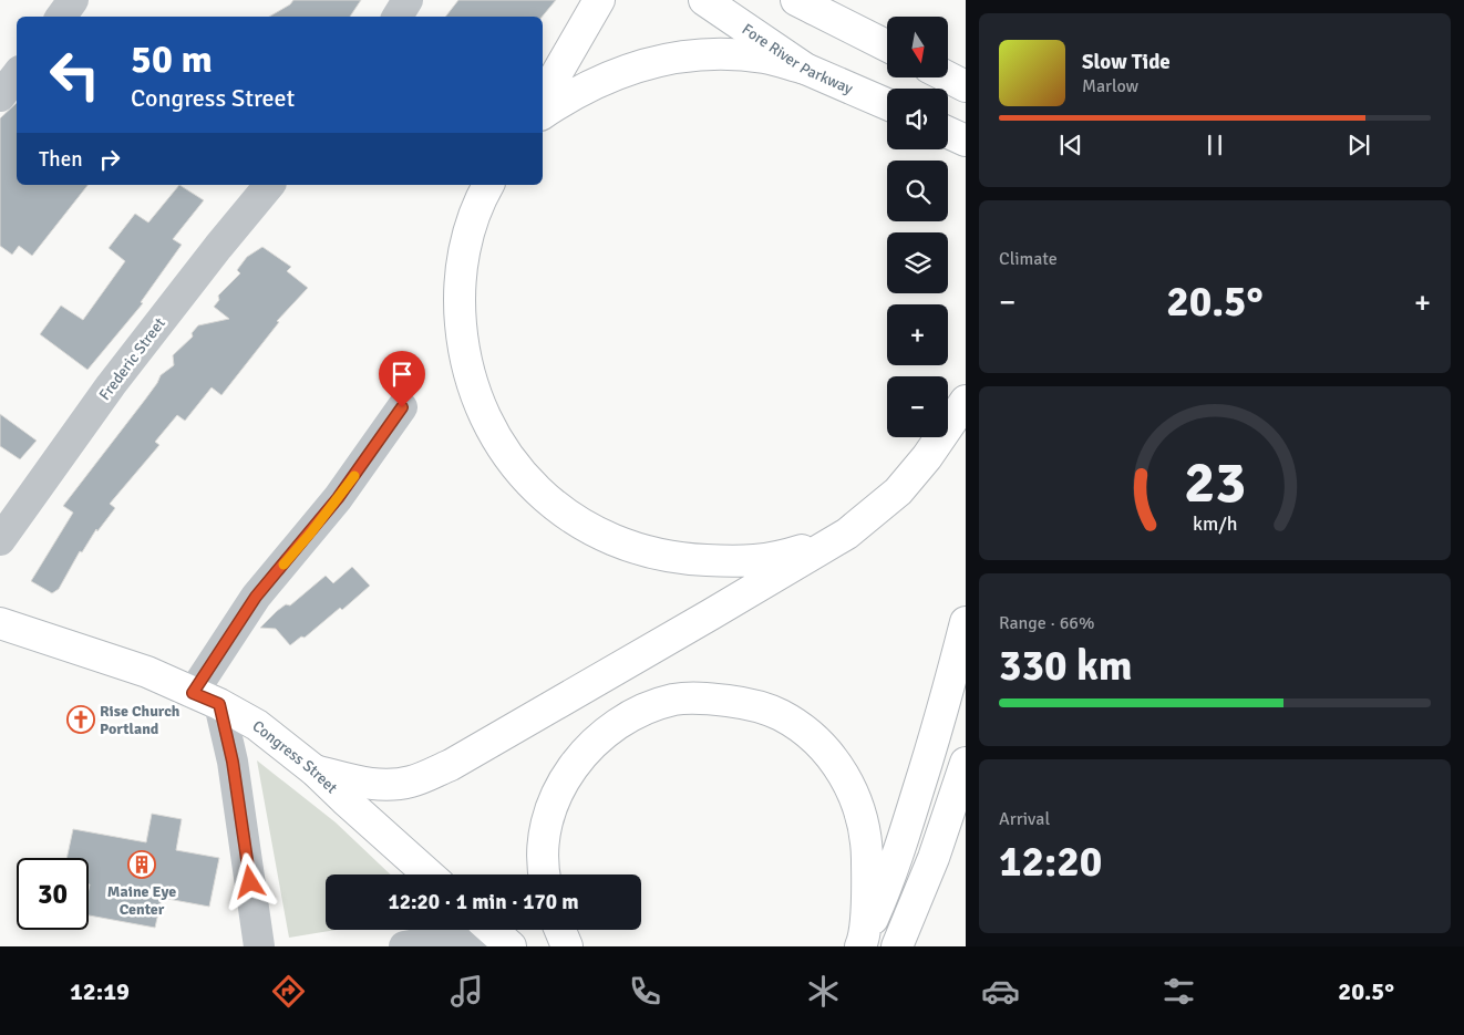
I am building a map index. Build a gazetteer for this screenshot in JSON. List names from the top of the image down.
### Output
{
  "streets": {
    "main road": ["Fore River Parkway", "Congress Street"],
    "street": ["Frederic Street"]
  },
  "places": {
    "church": ["Rise Church Portland"],
    "building": ["Maine Eye Center"]
  },
  "north": "bottom",
  "page": {
    "map_buttons": ["+", "−"],
    "turn": ["50 m", "Congress Street"],
    "song": ["Slow Tide", "Marlow"],
    "then": "Then",
    "tile": [
      "Climate",
      ["Range · 66%", "330 km"],
      ["Arrival", "12:20"]
    ],
    "heat": ["−", "20.5°", "+"],
    "limit": "30",
    "trip": "12:20 · 1 min · 170 m",
    "tabs": ["12:19", "20.5°"],
    "gauge": ["23", "km/h"]
  }
}
